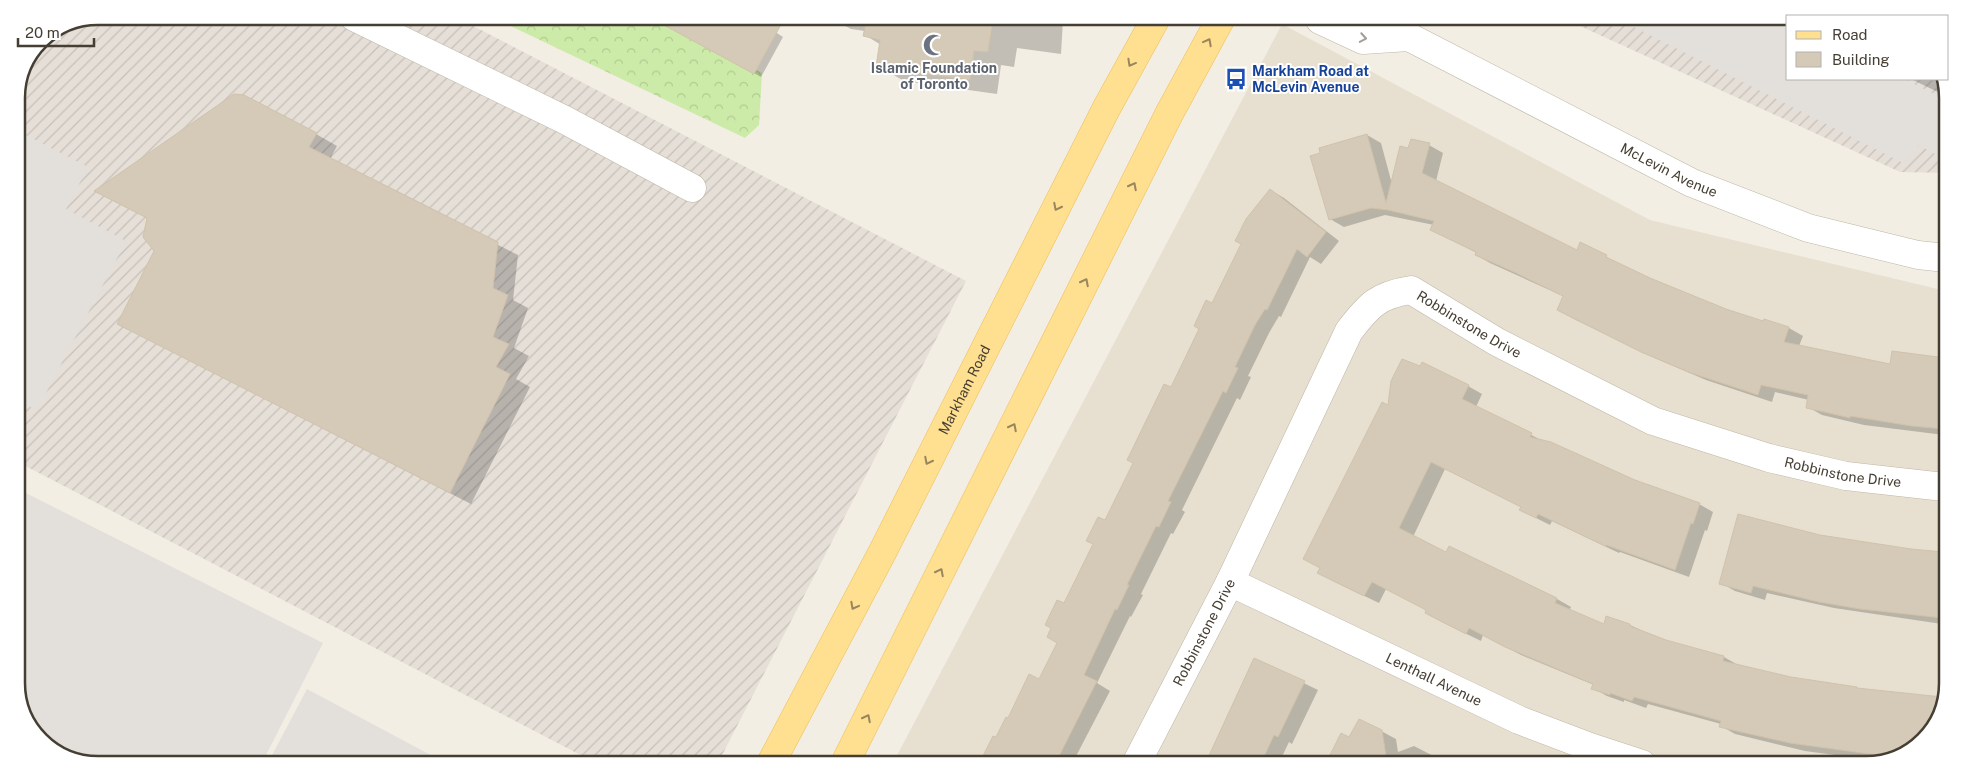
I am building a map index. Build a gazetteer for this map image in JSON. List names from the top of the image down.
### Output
{
  "streets": {
    "main road": ["Markham Road"],
    "street": ["McLevin Avenue", "Robbinstone Drive", "Lenthall Avenue"]
  },
  "crossings": [
    ["Robbinstone Drive", "Lenthall Avenue"]
  ],
  "places": {
    "mosque": ["Islamic Foundation of Toronto"],
    "bus stop": ["Markham Road at McLevin Avenue"]
  },
  "legend": ["Road", "Building"],
  "scale_bar": "20 m"
}
